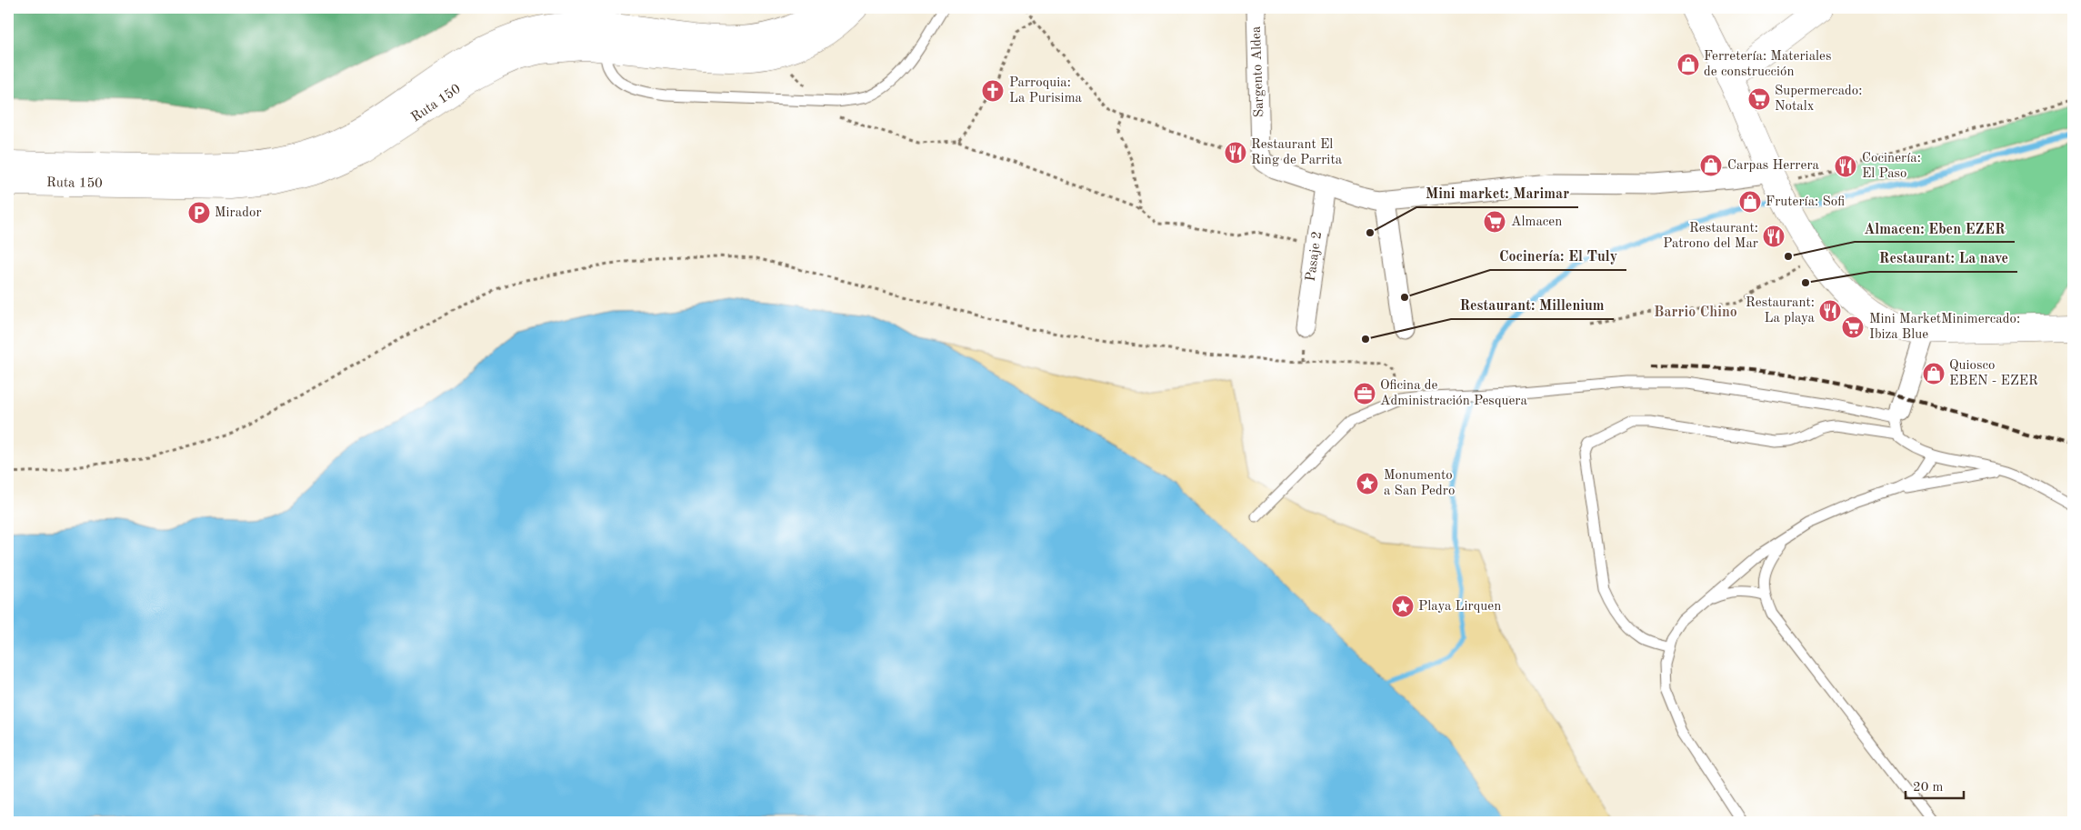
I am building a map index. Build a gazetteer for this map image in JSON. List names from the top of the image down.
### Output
{
  "streets": {
    "main road": ["Ruta 150"],
    "street": ["Sargento Aldea", "Pasaje 2"]
  },
  "districts": ["Barrio Chino"],
  "places": {
    "shop": [
      "Ferretería: Materiales de construcción",
      "Carpas Herrera",
      "Frutería: Sofi",
      "Quiosco EBEN - EZER"
    ],
    "church": ["Parroquia: La Purisima"],
    "supermarket": ["Supermercado: Notalx", "Almacen", "Mini MarketMinimercado: Ibiza Blue"],
    "restaurant": [
      "Restaurant El Ring de Parrita",
      "Cocinería: El Paso",
      "Restaurant: Patrono del Mar",
      "Restaurant: La playa"
    ],
    "parking": ["Mirador"],
    "other": [
      "Mini market: Marimar",
      "Almacen: Eben EZER",
      "Restaurant: La nave",
      "Cocinería: El Tuly",
      "Restaurant: Millenium"
    ],
    "office": ["Oficina de Administración Pesquera"],
    "place": ["Monumento a San Pedro", "Playa Lirquen"]
  },
  "scale_bar": "20 m"
}
